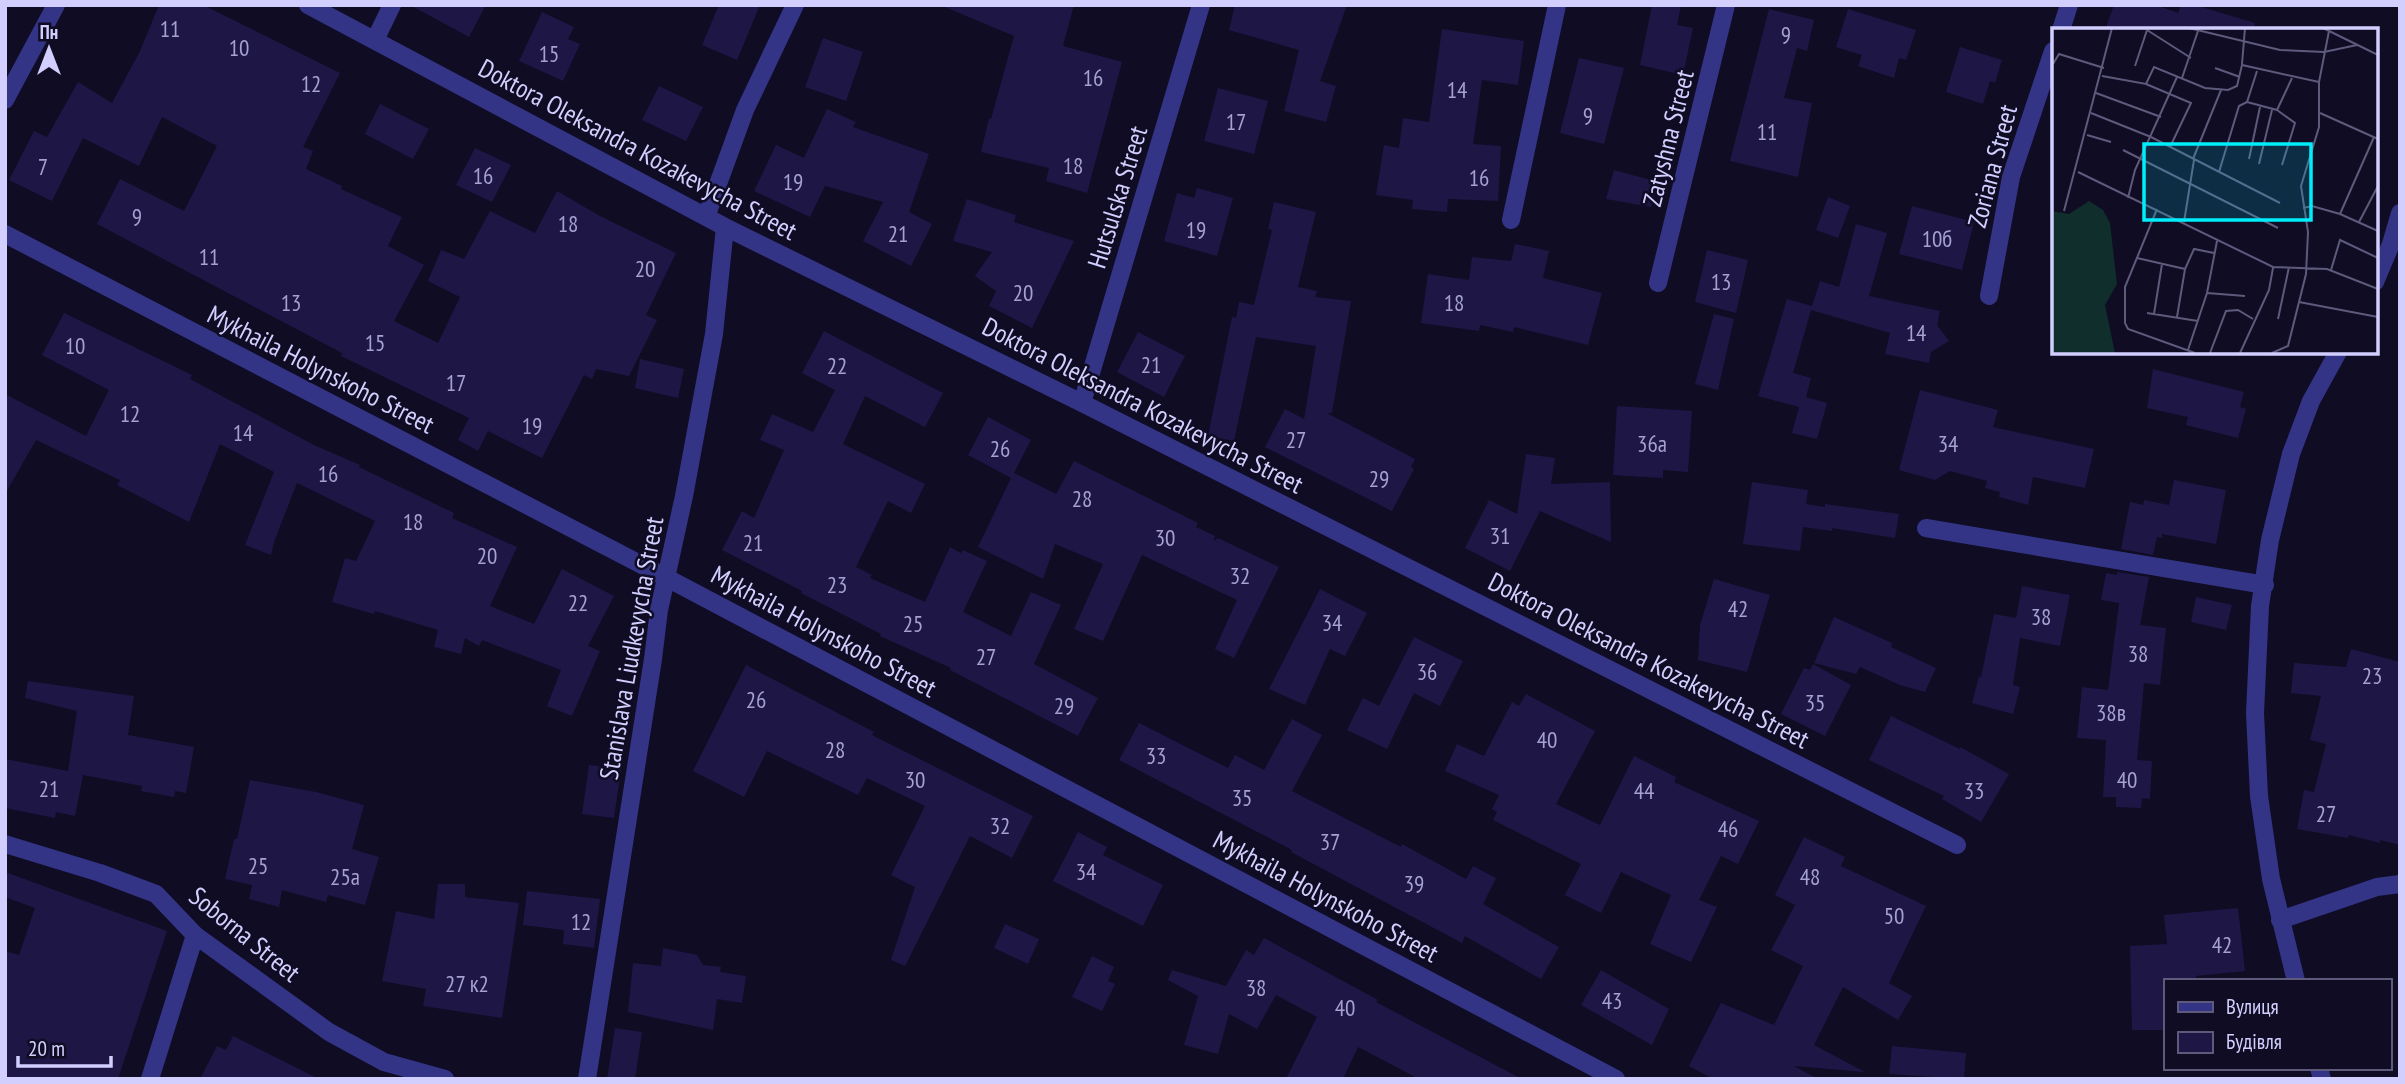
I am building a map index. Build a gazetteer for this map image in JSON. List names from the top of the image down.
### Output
{
  "streets": {
    "street": [
      "Zatyshna Street",
      "Doktora Oleksandra Kozakevycha Street",
      "Zoriana Street",
      "Hutsulska Street",
      "Mykhaila Holynskoho Street",
      "Stanislava Liudkevycha Street",
      "Soborna Street"
    ]
  },
  "crossings": [
    ["Doktora Oleksandra Kozakevycha Street", "Hutsulska Street"],
    ["Doktora Oleksandra Kozakevycha Street", "Stanislava Liudkevycha Street"],
    ["Mykhaila Holynskoho Street", "Stanislava Liudkevycha Street"]
  ],
  "house_numbers": [
    "11",
    "9",
    "10",
    "15",
    "16",
    "12",
    "14",
    "9",
    "17",
    "11",
    "18",
    "7",
    "16",
    "16",
    "19",
    "9",
    "18",
    "19",
    "21",
    "10б",
    "11",
    "20",
    "13",
    "20",
    "13",
    "18",
    "14",
    "15",
    "10",
    "21",
    "22",
    "17",
    "12",
    "19",
    "14",
    "27",
    "36а",
    "34",
    "26",
    "16",
    "29",
    "28",
    "18",
    "31",
    "30",
    "21",
    "20",
    "32",
    "23",
    "22",
    "42",
    "38",
    "34",
    "25",
    "38",
    "27",
    "36",
    "23",
    "26",
    "35",
    "29",
    "38в",
    "40",
    "28",
    "33",
    "30",
    "40",
    "21",
    "44",
    "33",
    "35",
    "27",
    "32",
    "46",
    "37",
    "25",
    "34",
    "25а",
    "48",
    "39",
    "50",
    "12",
    "42",
    "27 к2",
    "38",
    "43",
    "40"
  ],
  "legend": ["Вулиця", "Будівля"],
  "scale_bar": "20 m",
  "north": "top"
}
